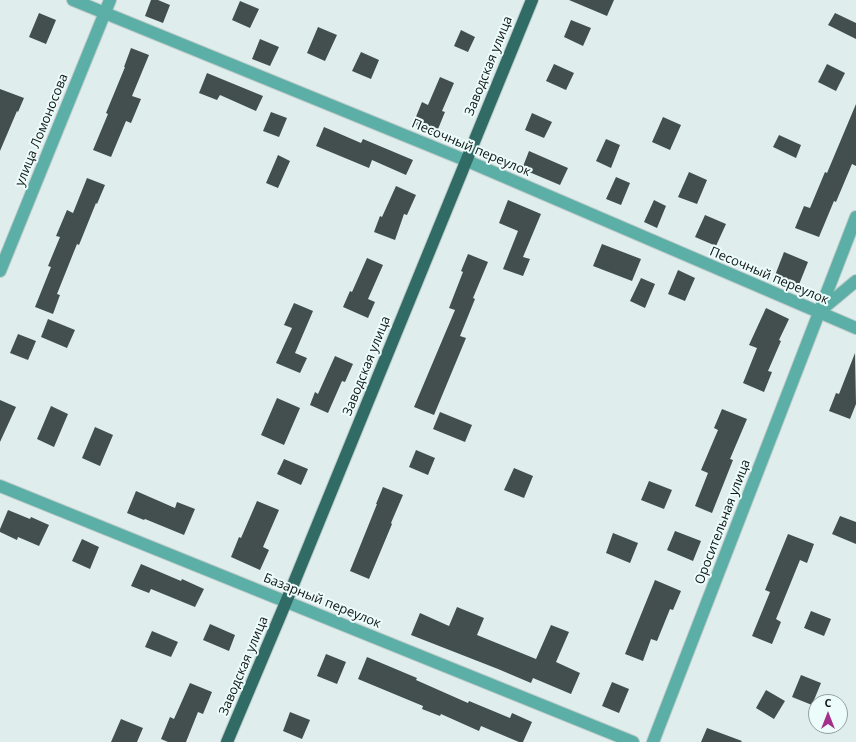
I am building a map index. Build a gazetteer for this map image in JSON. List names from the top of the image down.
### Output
{
  "streets": {
    "main road": ["Заводская улица"],
    "street": [
      "улица Ломоносова",
      "Песочный переулок",
      "Оросительная улица",
      "Базарный переулок"
    ]
  },
  "crossings": [
    ["Заводская улица", "Песочный переулок"],
    ["Заводская улица", "Базарный переулок"],
    ["улица Ломоносова", "Песочный переулок"],
    ["Песочный переулок", "Оросительная улица"]
  ],
  "north": "top"
}
